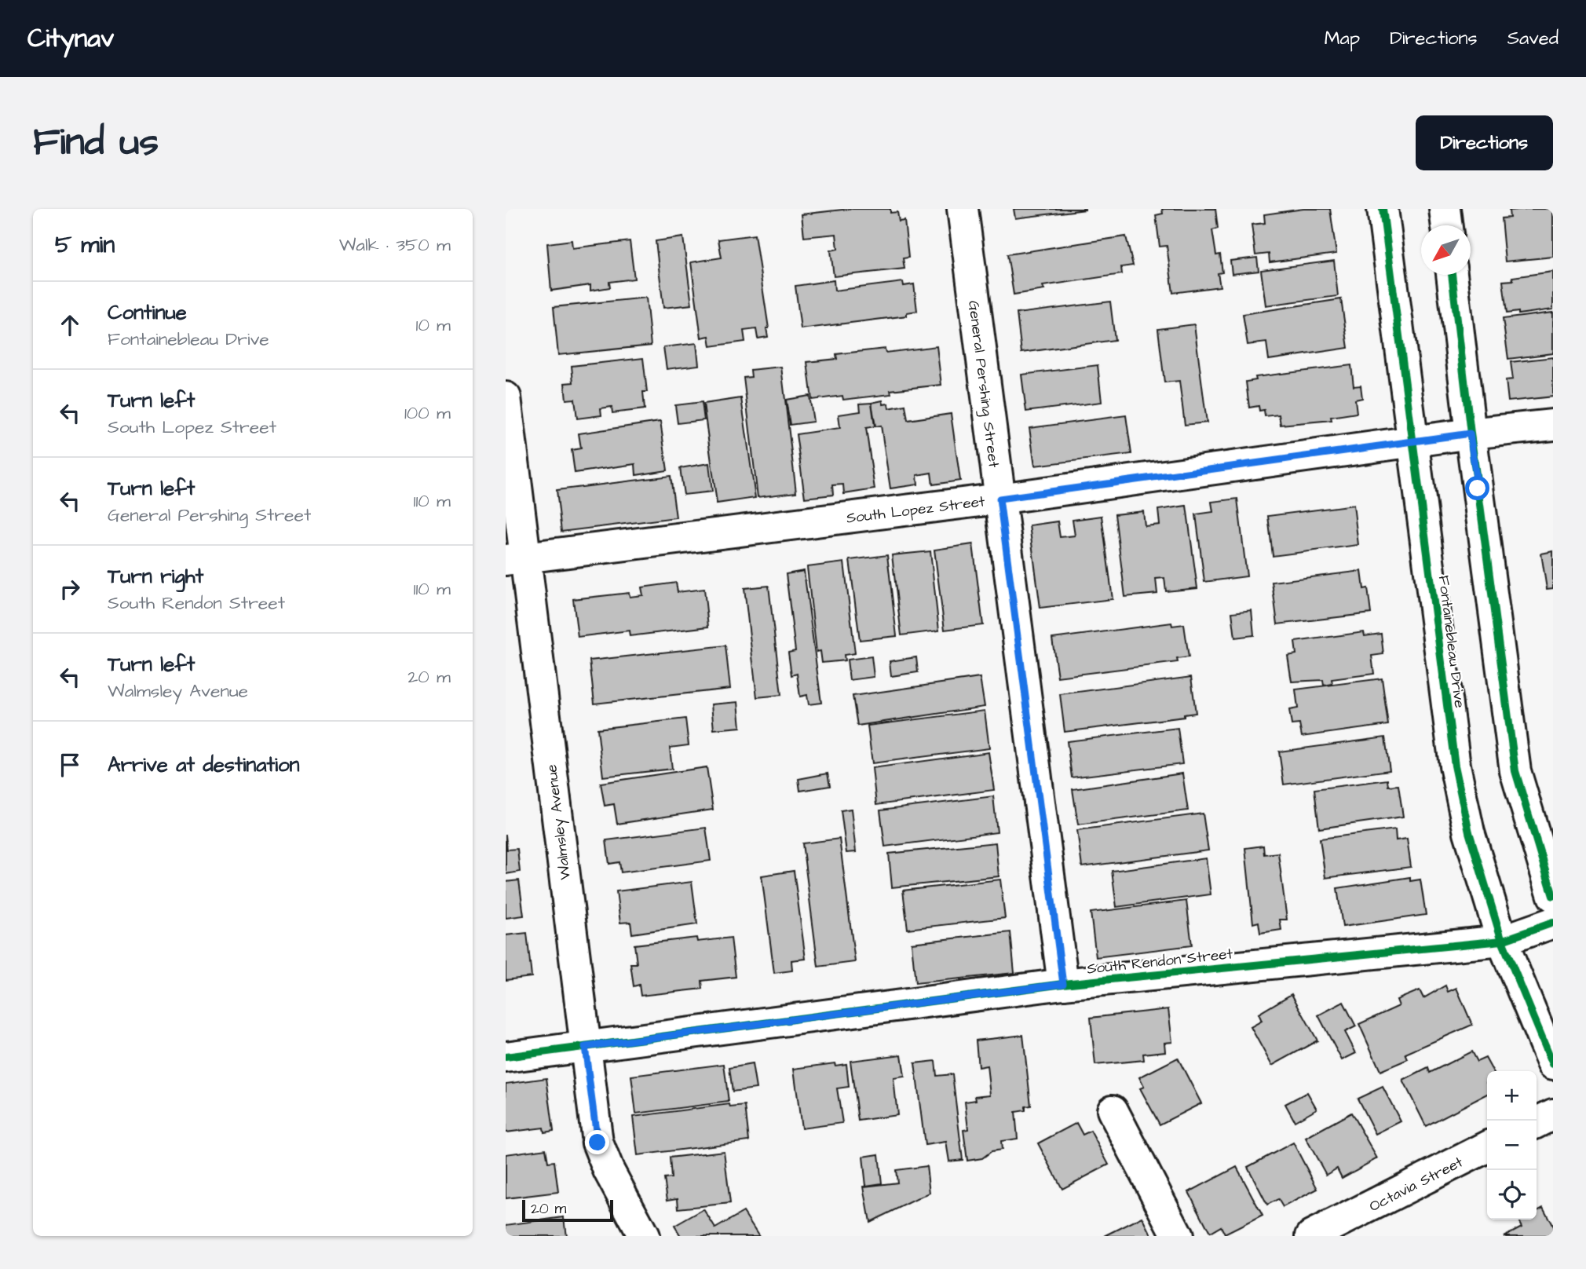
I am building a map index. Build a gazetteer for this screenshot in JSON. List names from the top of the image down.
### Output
{
  "streets": {
    "street": [
      "General Pershing Street",
      "South Lopez Street",
      "Fontainebleau Drive",
      "Walmsley Avenue",
      "South Rendon Street",
      "Octavia Street"
    ]
  },
  "crossings": [
    ["General Pershing Street", "South Lopez Street"],
    ["General Pershing Street", "South Rendon Street"],
    ["South Lopez Street", "Fontainebleau Drive"],
    ["South Lopez Street", "Walmsley Avenue"],
    ["Fontainebleau Drive", "South Rendon Street"],
    ["Walmsley Avenue", "South Rendon Street"]
  ],
  "scale_bar": "20 m",
  "north": "bottom left",
  "page": {
    "header": "Citynav",
    "nav": ["Map", "Directions", "Saved"],
    "buttons": "Directions",
    "title": "Find us",
    "heading": ["5 min", "Walk · 350 m"],
    "list": [
      ["Continue", "Fontainebleau Drive", "10 m"],
      ["Turn left", "South Lopez Street", "100 m"],
      ["Turn left", "General Pershing Street", "110 m"],
      ["Turn right", "South Rendon Street", "110 m"],
      ["Turn left", "Walmsley Avenue", "20 m"],
      "Arrive at destination"
    ],
    "map_buttons": ["+", "−"],
    "scale": "20 m"
  }
}
